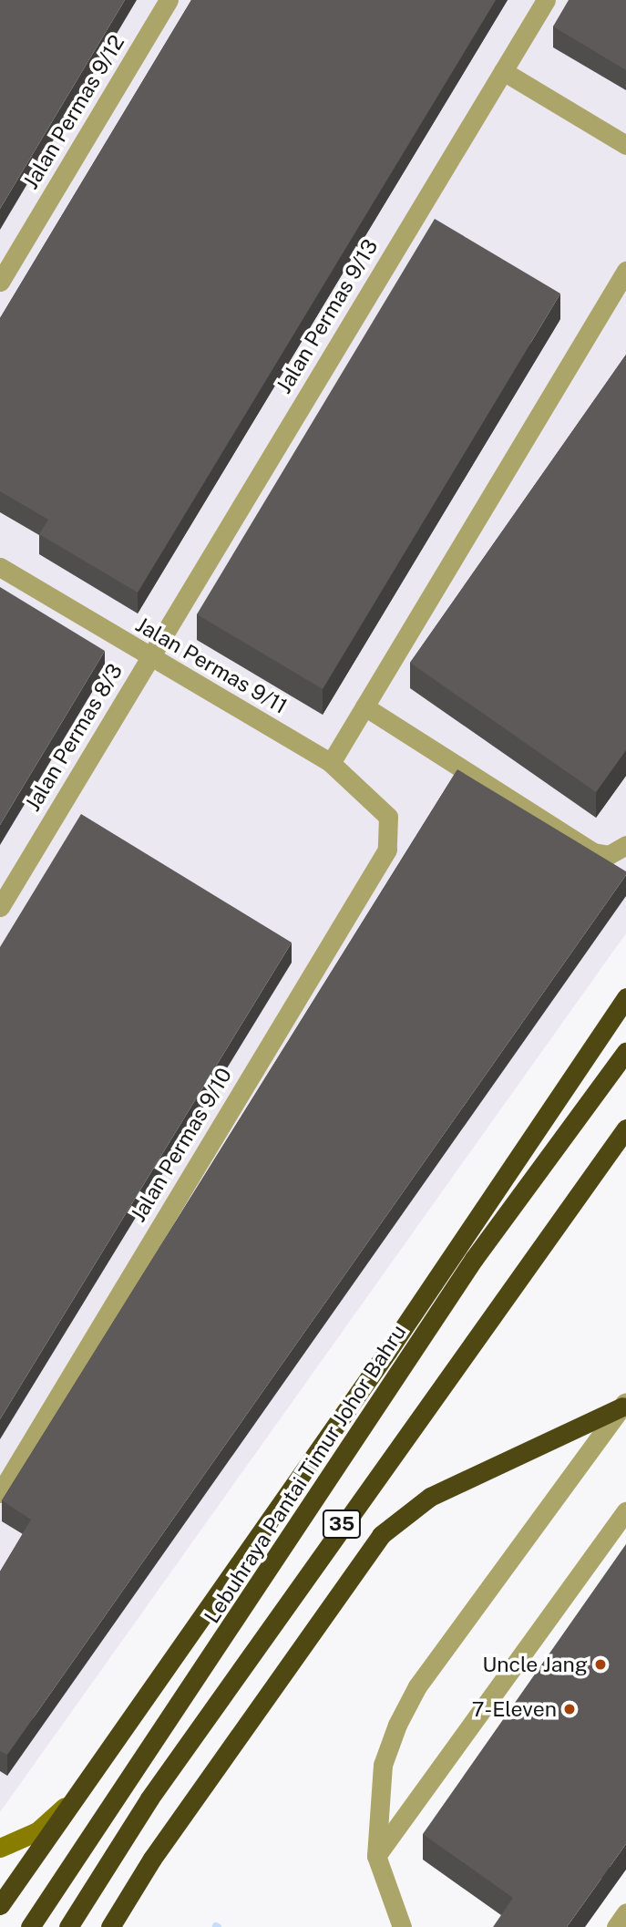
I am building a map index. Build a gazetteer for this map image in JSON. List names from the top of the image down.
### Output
{
  "streets": {
    "highway": ["Lebuhraya Pantai Timur Johor Bahru", "35"],
    "street": [
      "Jalan Permas 9/12",
      "Jalan Permas 9/13",
      "Jalan Permas 9/11",
      "Jalan Permas 8/3",
      "Jalan Permas 9/10"
    ]
  },
  "crossings": [
    ["Jalan Permas 9/13", "Jalan Permas 9/11"],
    ["Jalan Permas 9/13", "Jalan Permas 8/3"],
    ["Jalan Permas 9/11", "Jalan Permas 8/3"],
    ["Jalan Permas 9/11", "Jalan Permas 9/10"]
  ],
  "places": ["Uncle Jang", "7-Eleven"]
}
